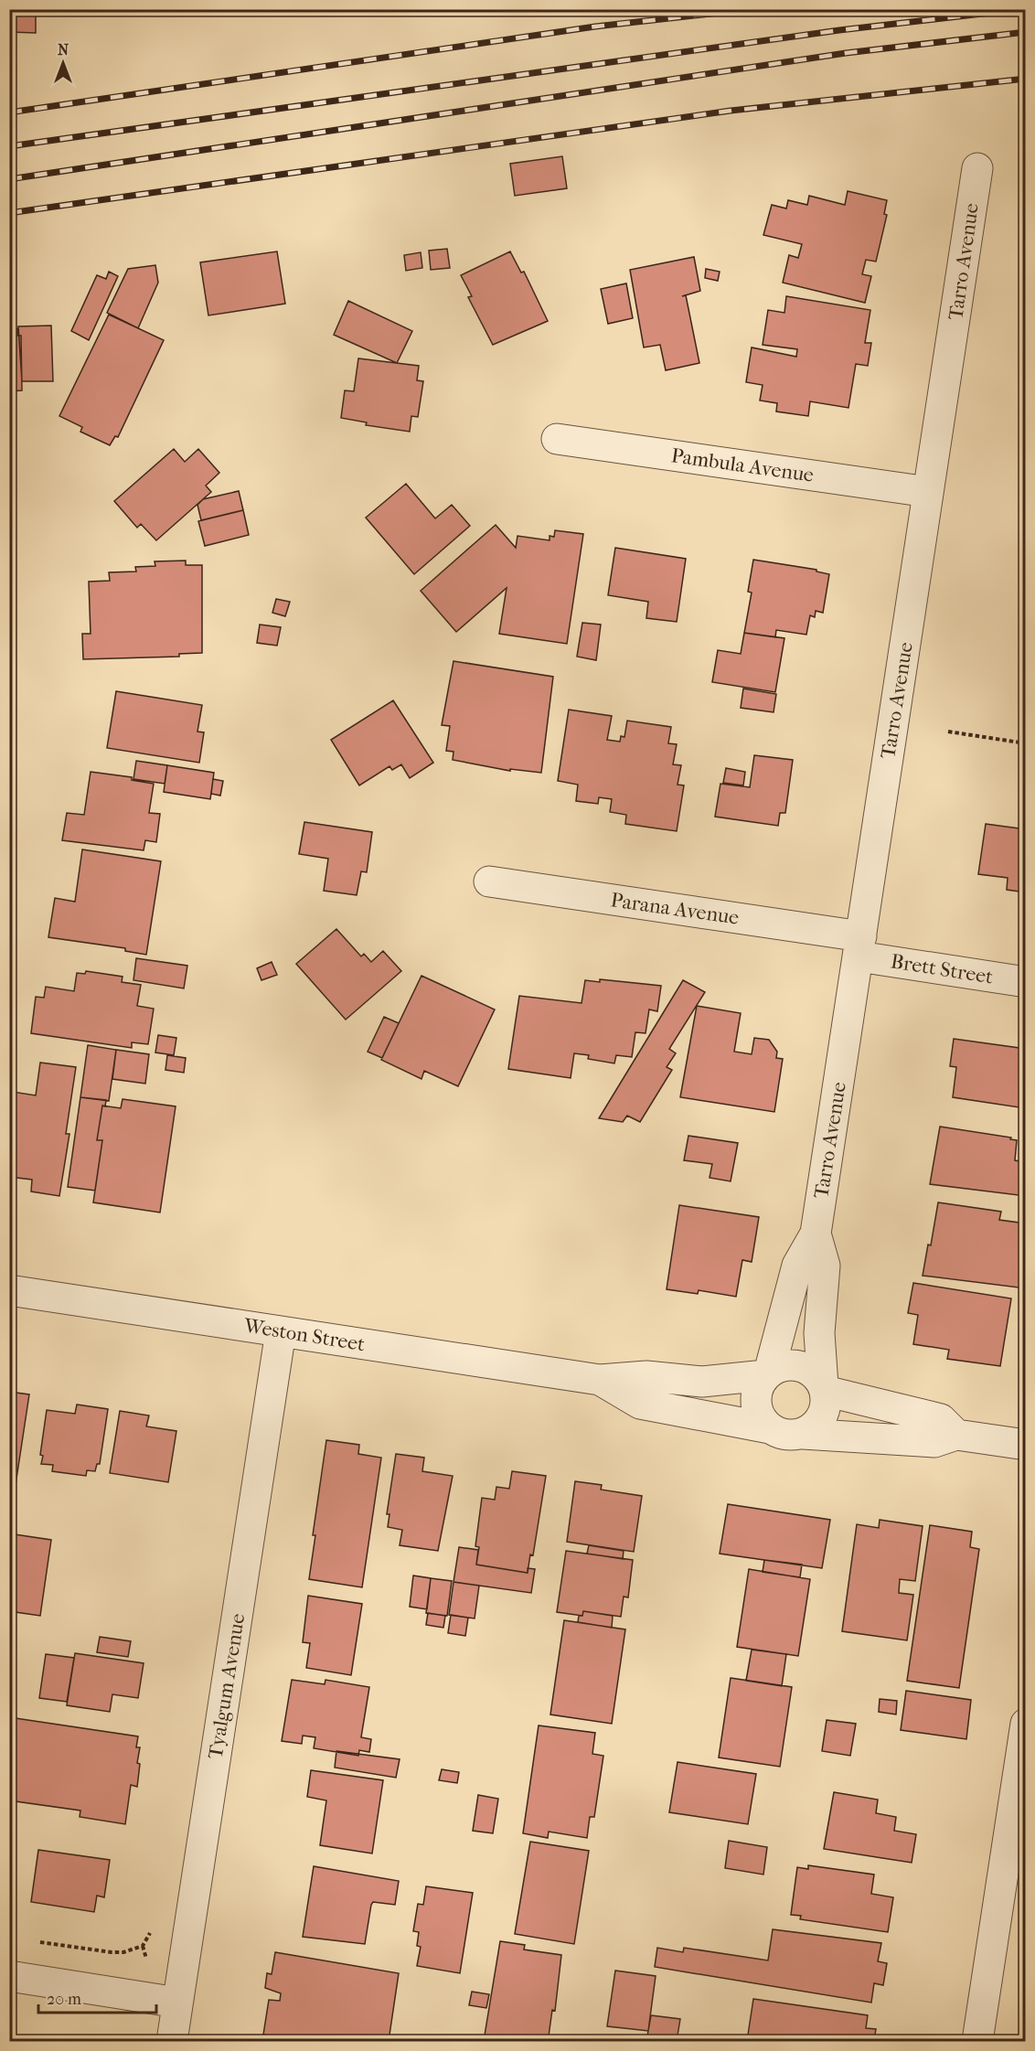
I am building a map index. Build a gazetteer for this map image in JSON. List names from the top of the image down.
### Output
{
  "streets": {
    "street": [
      "Tarro Avenue",
      "Pambula Avenue",
      "Parana Avenue",
      "Brett Street",
      "Weston Street",
      "Tyalgum Avenue"
    ]
  },
  "crossings": [
    ["Tarro Avenue", "Pambula Avenue"],
    ["Tarro Avenue", "Parana Avenue"],
    ["Tarro Avenue", "Brett Street"],
    ["Tarro Avenue", "Weston Street"],
    ["Parana Avenue", "Brett Street"],
    ["Weston Street", "Tyalgum Avenue"]
  ],
  "scale_bar": "20 m",
  "north": "top"
}
